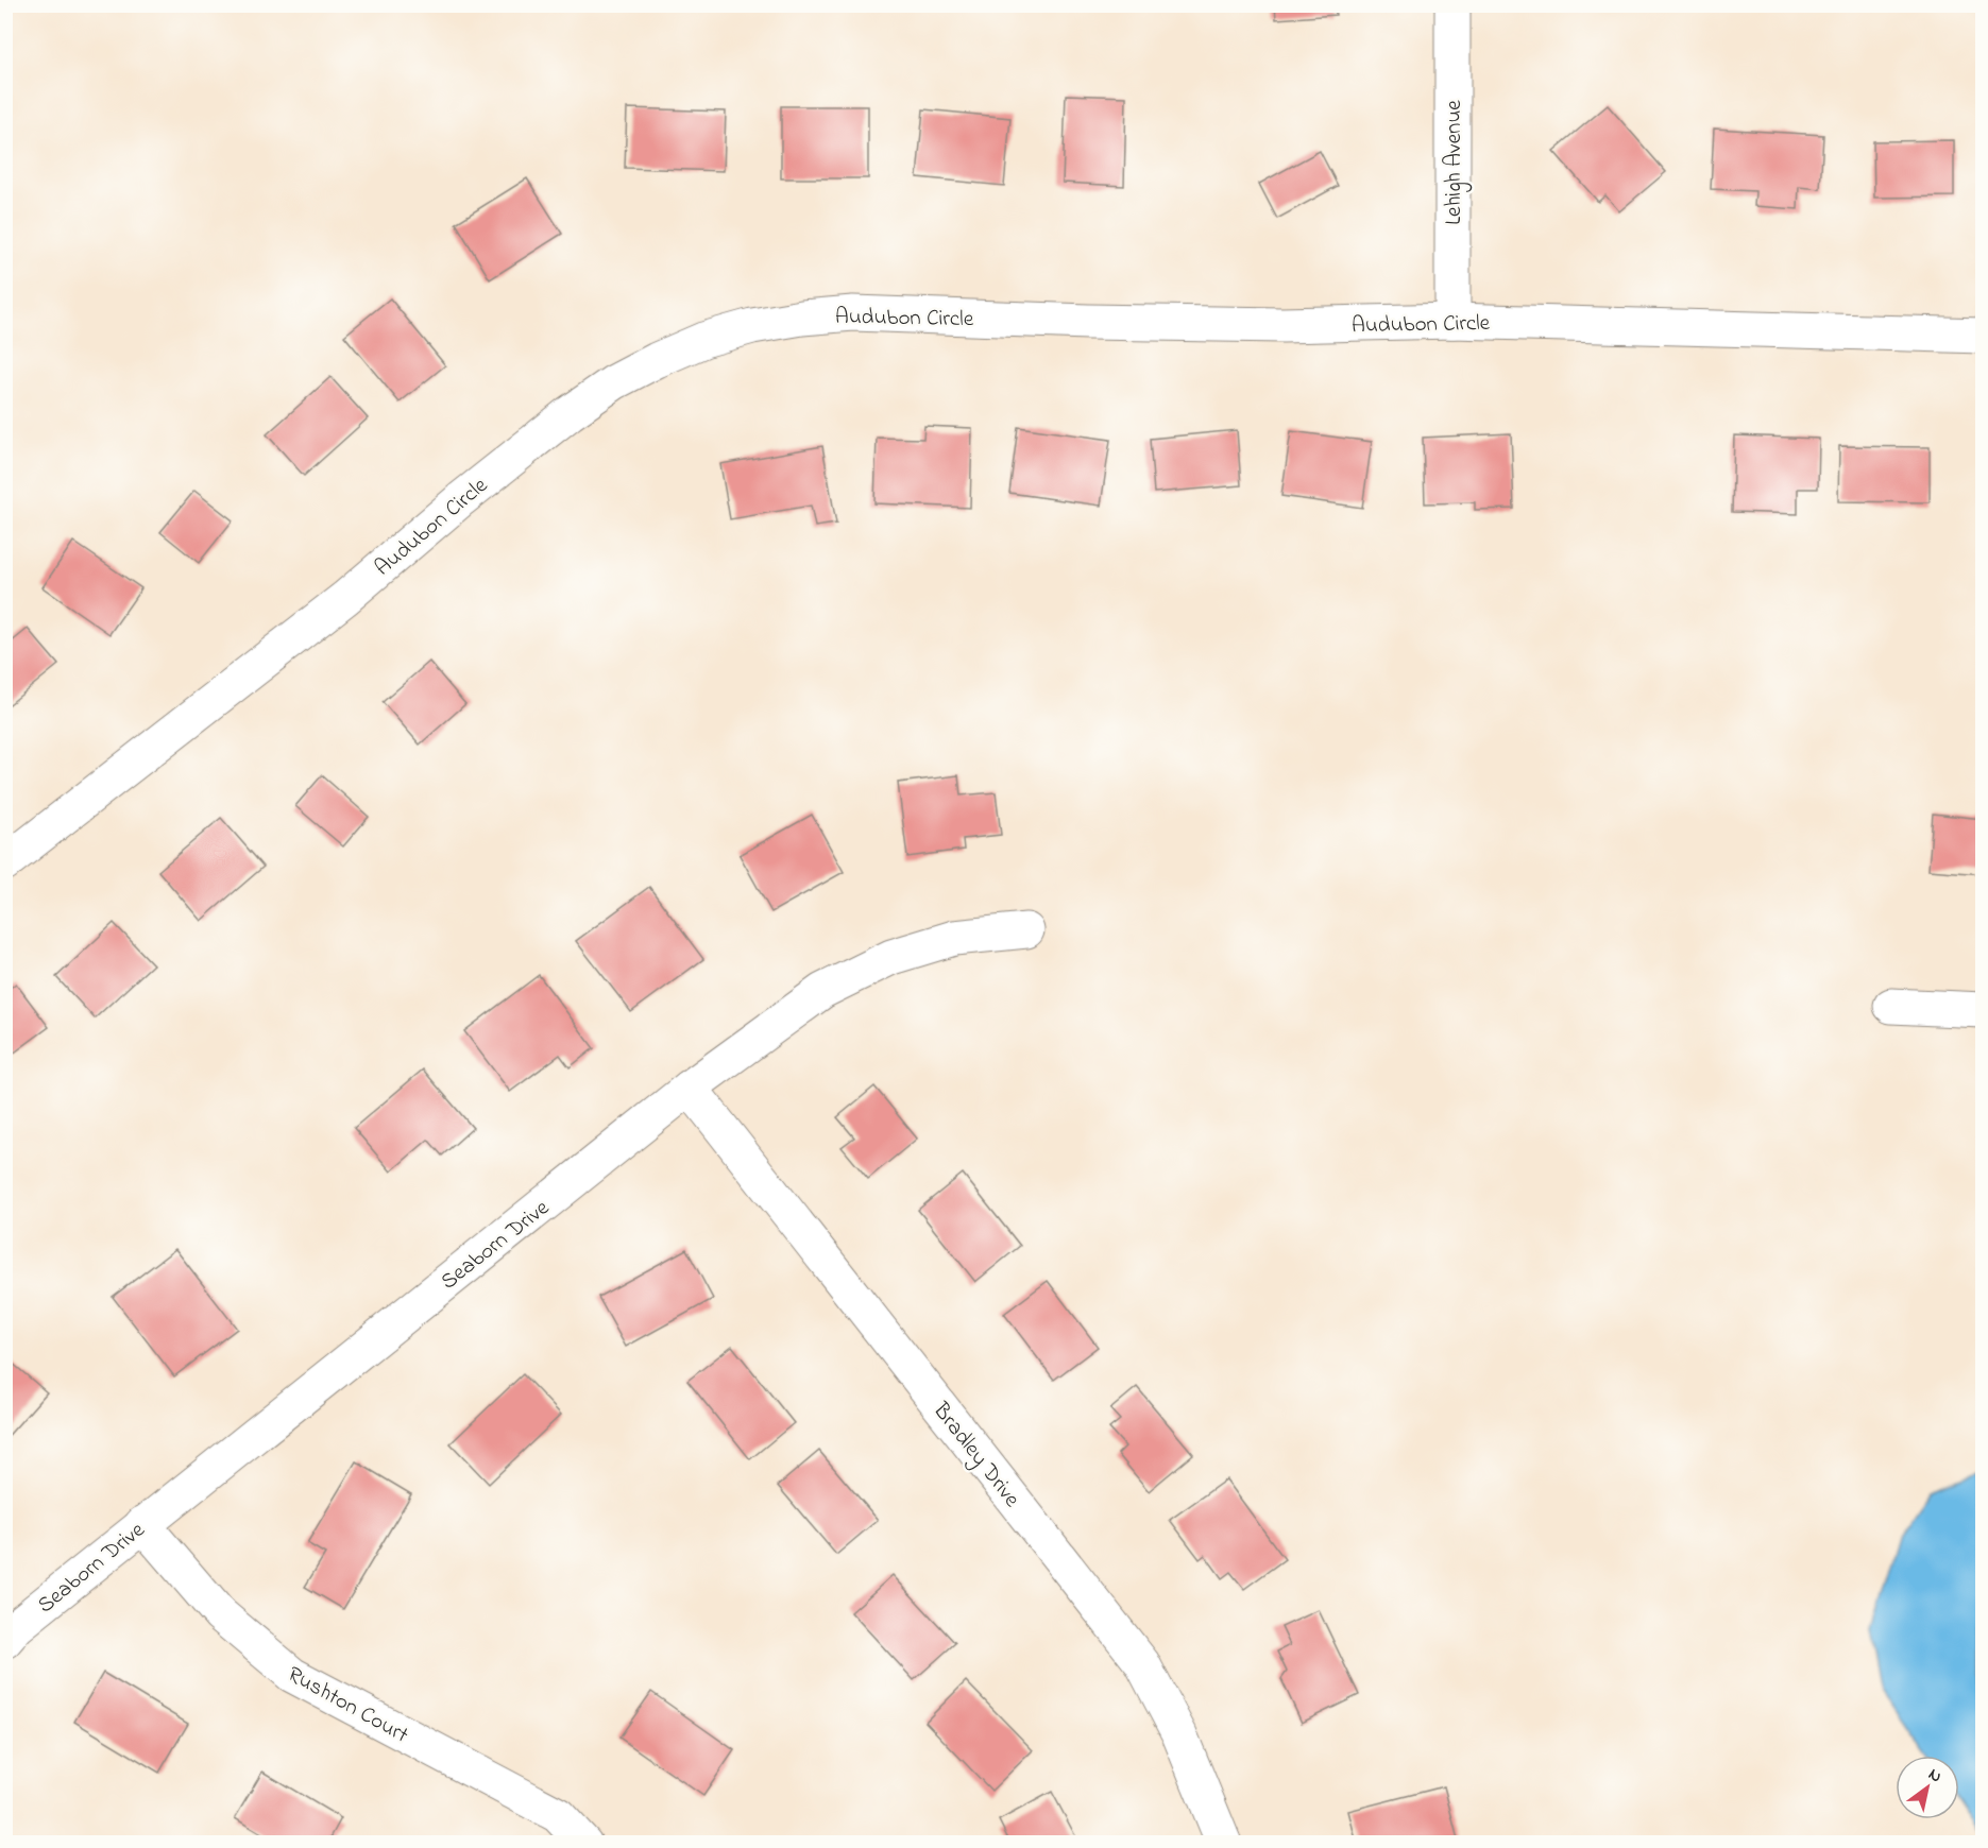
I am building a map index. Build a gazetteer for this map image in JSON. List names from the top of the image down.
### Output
{
  "streets": {
    "street": [
      "Lehigh Avenue",
      "Audubon Circle",
      "Seaborn Drive",
      "Bradley Drive",
      "Rushton Court"
    ]
  },
  "crossings": [
    ["Lehigh Avenue", "Audubon Circle"],
    ["Seaborn Drive", "Bradley Drive"],
    ["Seaborn Drive", "Rushton Court"]
  ],
  "north": "top right"
}
